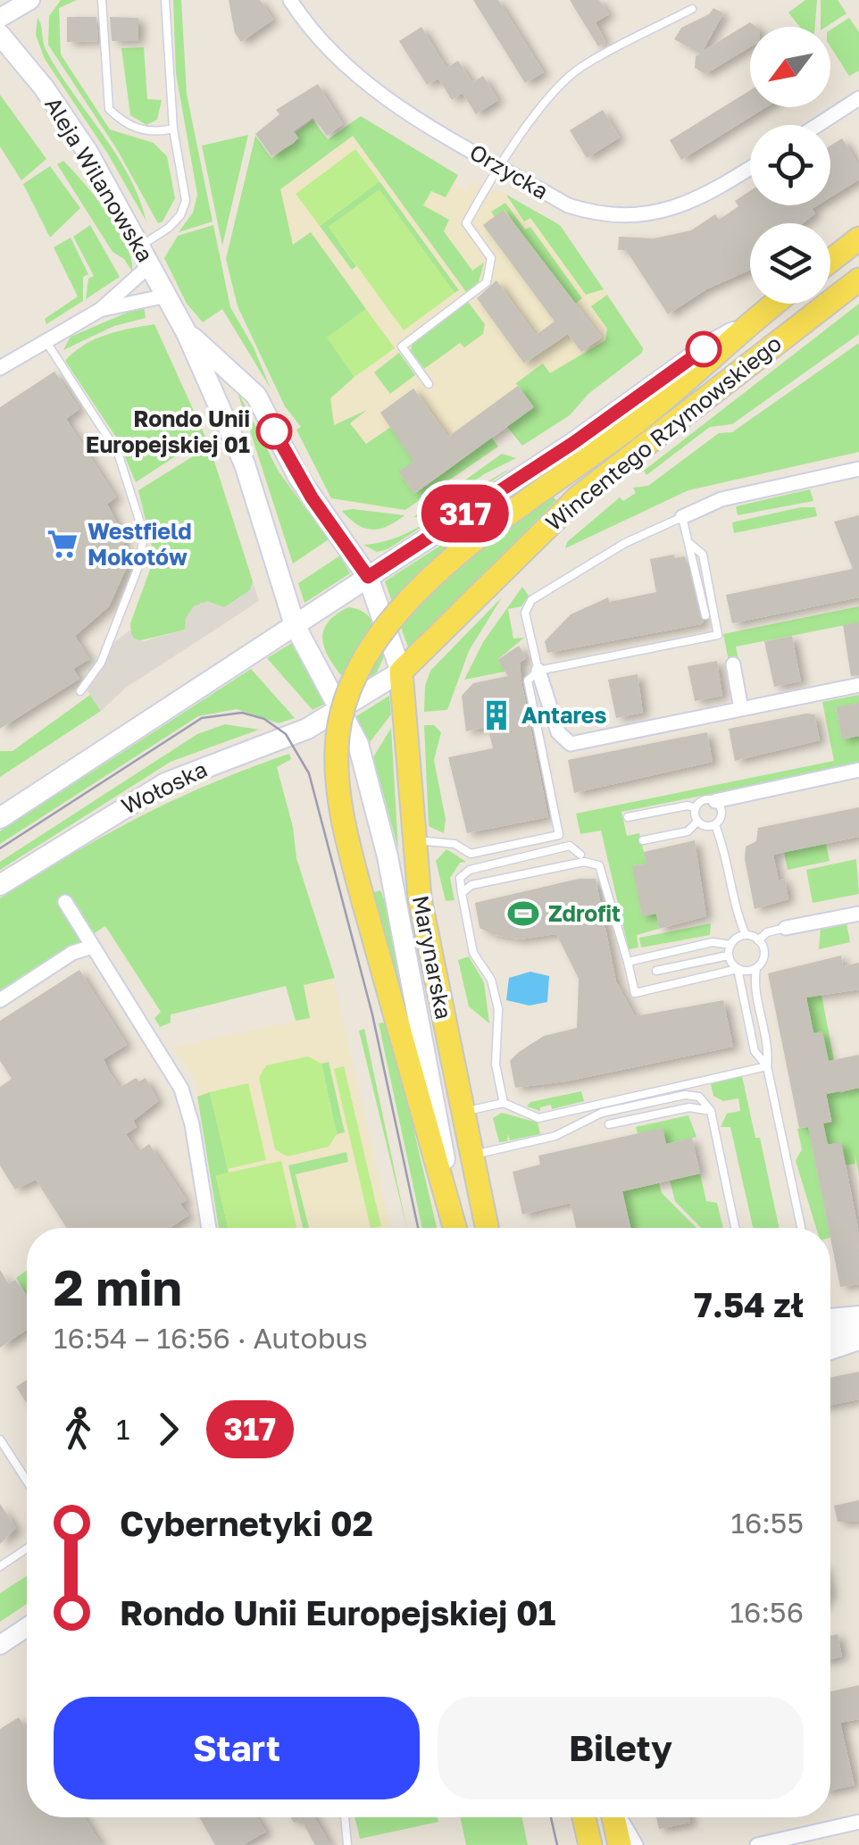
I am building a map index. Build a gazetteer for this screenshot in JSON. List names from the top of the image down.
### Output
{
  "streets": {
    "main road": [
      "Aleja Wilanowska",
      "Wincentego Rzymowskiego",
      "Wołoska",
      "Marynarska"
    ],
    "street": ["Orzycka"]
  },
  "crossings": [
    ["Aleja Wilanowska", "Wincentego Rzymowskiego"],
    ["Aleja Wilanowska", "Wołoska"],
    ["Aleja Wilanowska", "Marynarska"],
    ["Wincentego Rzymowskiego", "Wołoska"],
    ["Wincentego Rzymowskiego", "Marynarska"],
    ["Wołoska", "Marynarska"]
  ],
  "places": {
    "other": ["Rondo Unii Europejskiej 01"],
    "supermarket": ["Westfield Mokotów"],
    "building": ["Antares"],
    "sports": ["Zdrofit"]
  },
  "lines": ["bus line 317"],
  "north": "bottom left",
  "page": {
    "on_map": "317",
    "heading": ["2 min", "16:54 – 16:56 · Autobus", "7.54 zł"],
    "legs": ["1", "317"],
    "list": [
      {
        "name": "Cybernetyki 02",
        "value": "16:55"
      },
      {
        "name": "Rondo Unii Europejskiej 01",
        "value": "16:56"
      }
    ],
    "buttons": ["Start", "Bilety"]
  }
}
